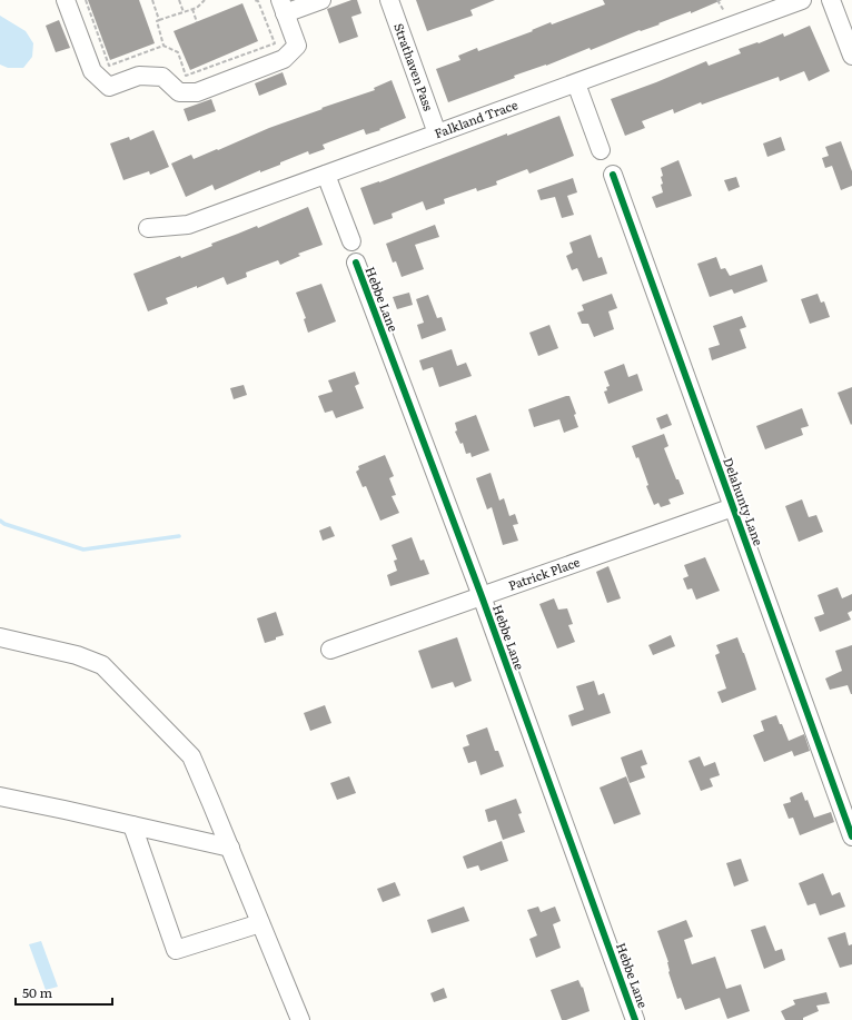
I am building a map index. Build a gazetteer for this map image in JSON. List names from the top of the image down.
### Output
{
  "streets": {
    "street": [
      "Strathaven Pass",
      "Falkland Trace",
      "Hebbe Lane",
      "Delahunty Lane",
      "Patrick Place"
    ]
  },
  "crossings": [
    ["Strathaven Pass", "Falkland Trace"],
    ["Hebbe Lane", "Patrick Place"],
    ["Delahunty Lane", "Patrick Place"]
  ],
  "scale_bar": "50 m"
}
